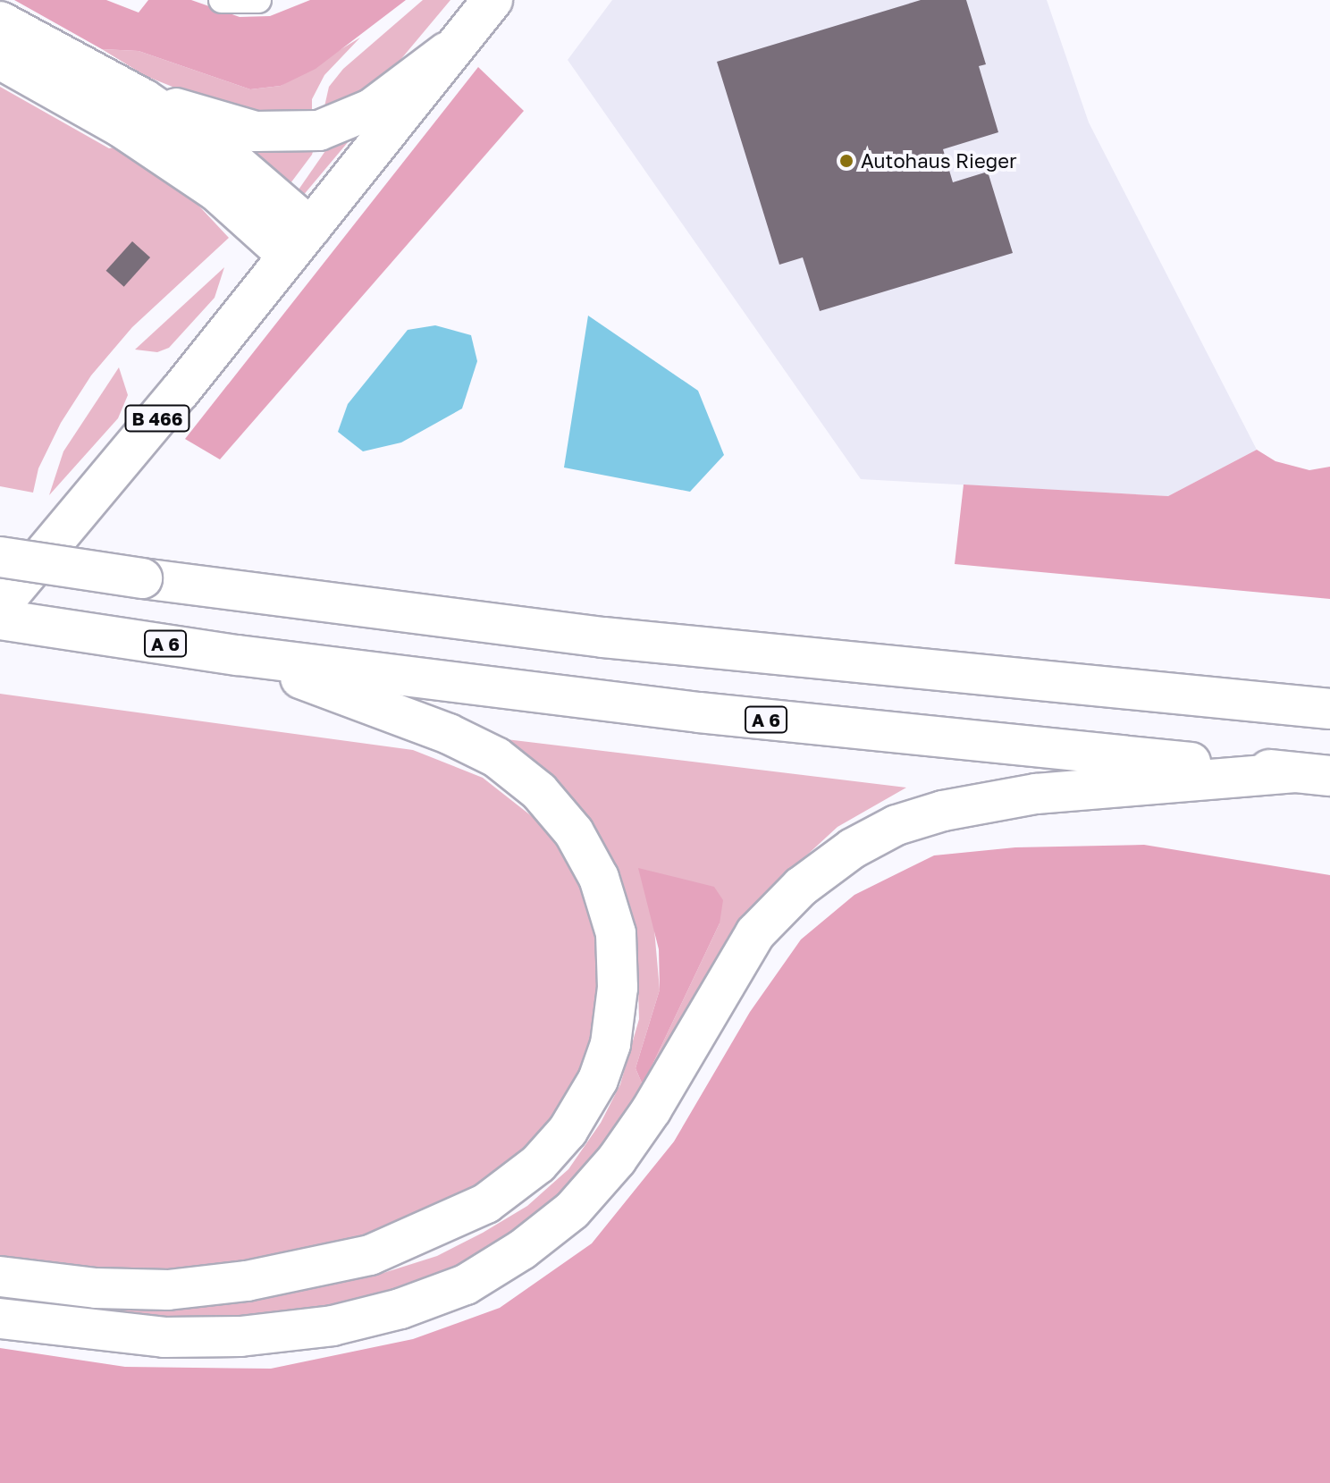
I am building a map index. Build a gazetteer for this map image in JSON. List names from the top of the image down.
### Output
{
  "streets": {
    "main road": ["B 466", "A 6"]
  },
  "places": ["Autohaus Rieger"]
}
